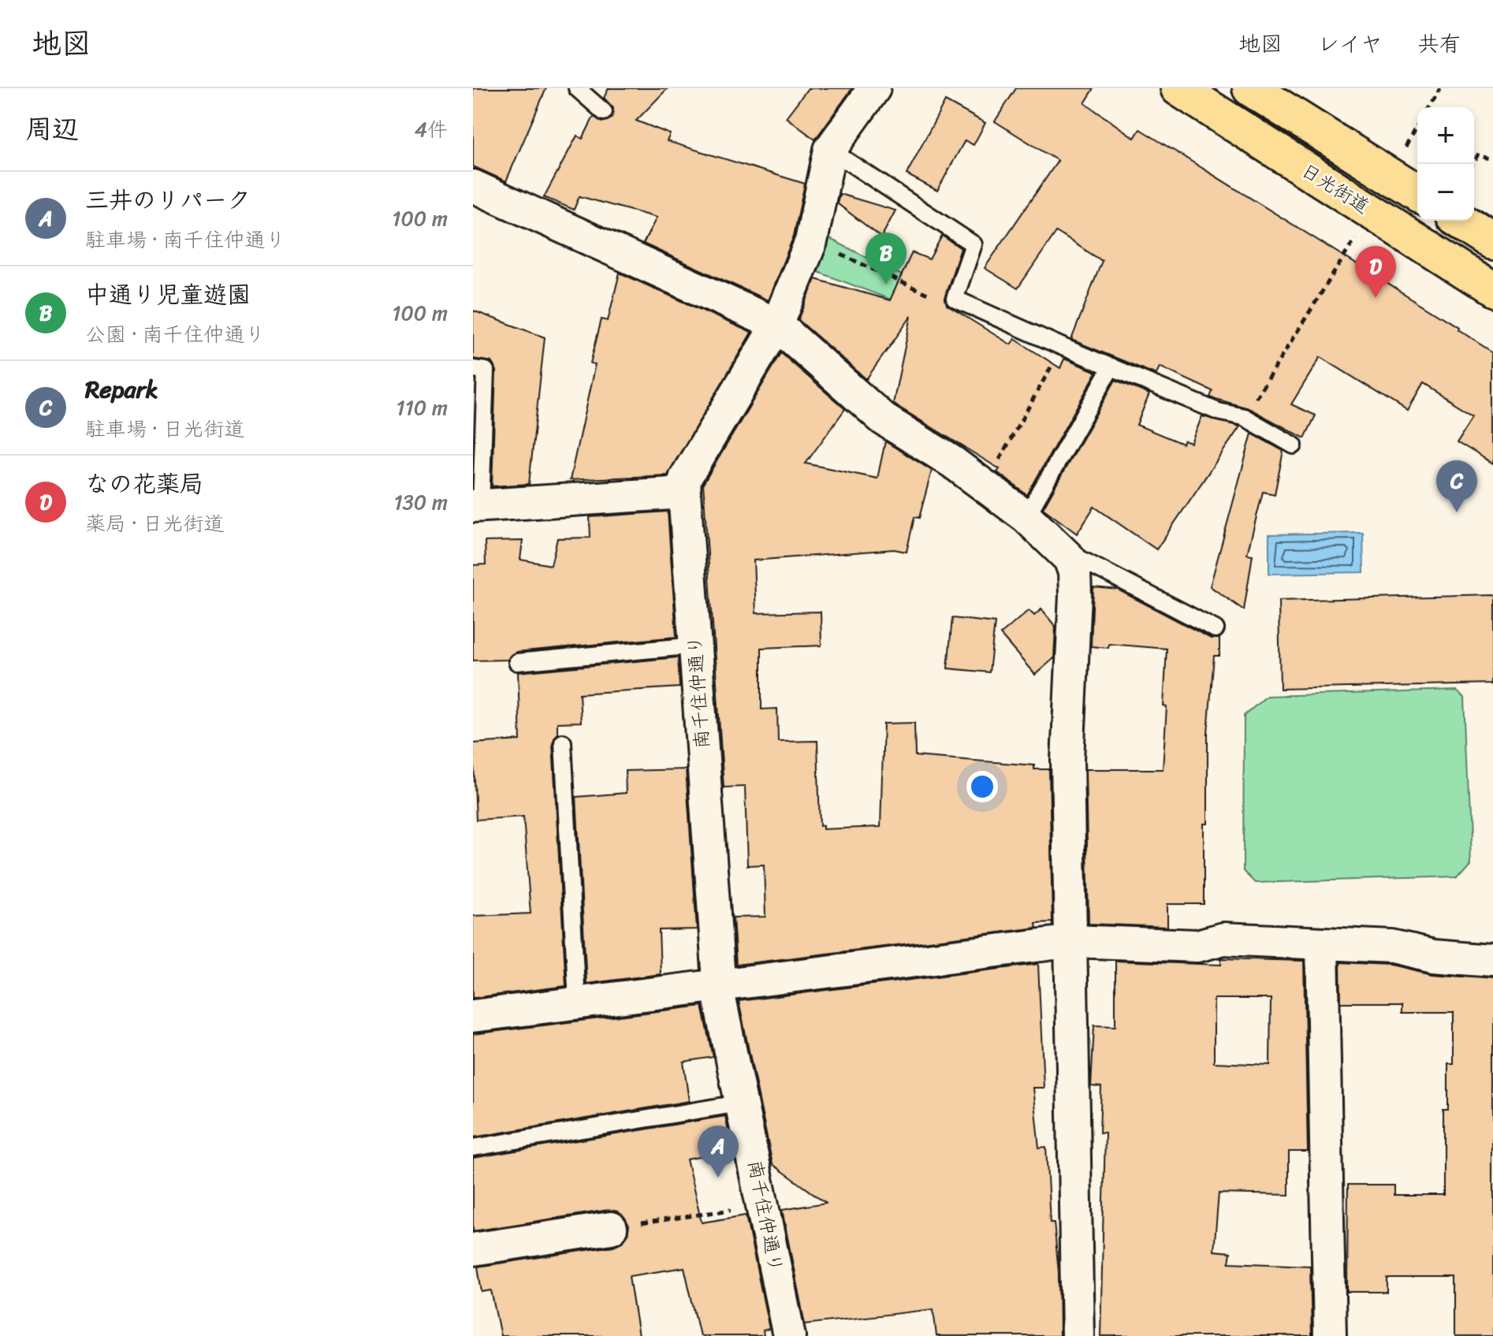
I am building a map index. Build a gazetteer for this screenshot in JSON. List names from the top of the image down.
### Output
{
  "streets": {
    "highway": ["日光街道"],
    "street": ["南千住仲通り"]
  },
  "page": {
    "header": "地図",
    "nav": ["地図", "レイヤ", "共有"],
    "heading": ["周辺", "4件"],
    "map_buttons": ["+", "−"],
    "list": [
      {
        "mark": "A",
        "name": "三井のリパーク",
        "note": "駐車場 · 南千住仲通り",
        "value": "100 m"
      },
      {
        "mark": "B",
        "name": "中通り児童遊園",
        "note": "公園 · 南千住仲通り",
        "value": "100 m"
      },
      {
        "mark": "C",
        "name": "Repark",
        "note": "駐車場 · 日光街道",
        "value": "110 m"
      },
      {
        "mark": "D",
        "name": "なの花薬局",
        "note": "薬局 · 日光街道",
        "value": "130 m"
      }
    ],
    "pins": [
      "B",
      "D",
      "C",
      "A"
    ]
  }
}
